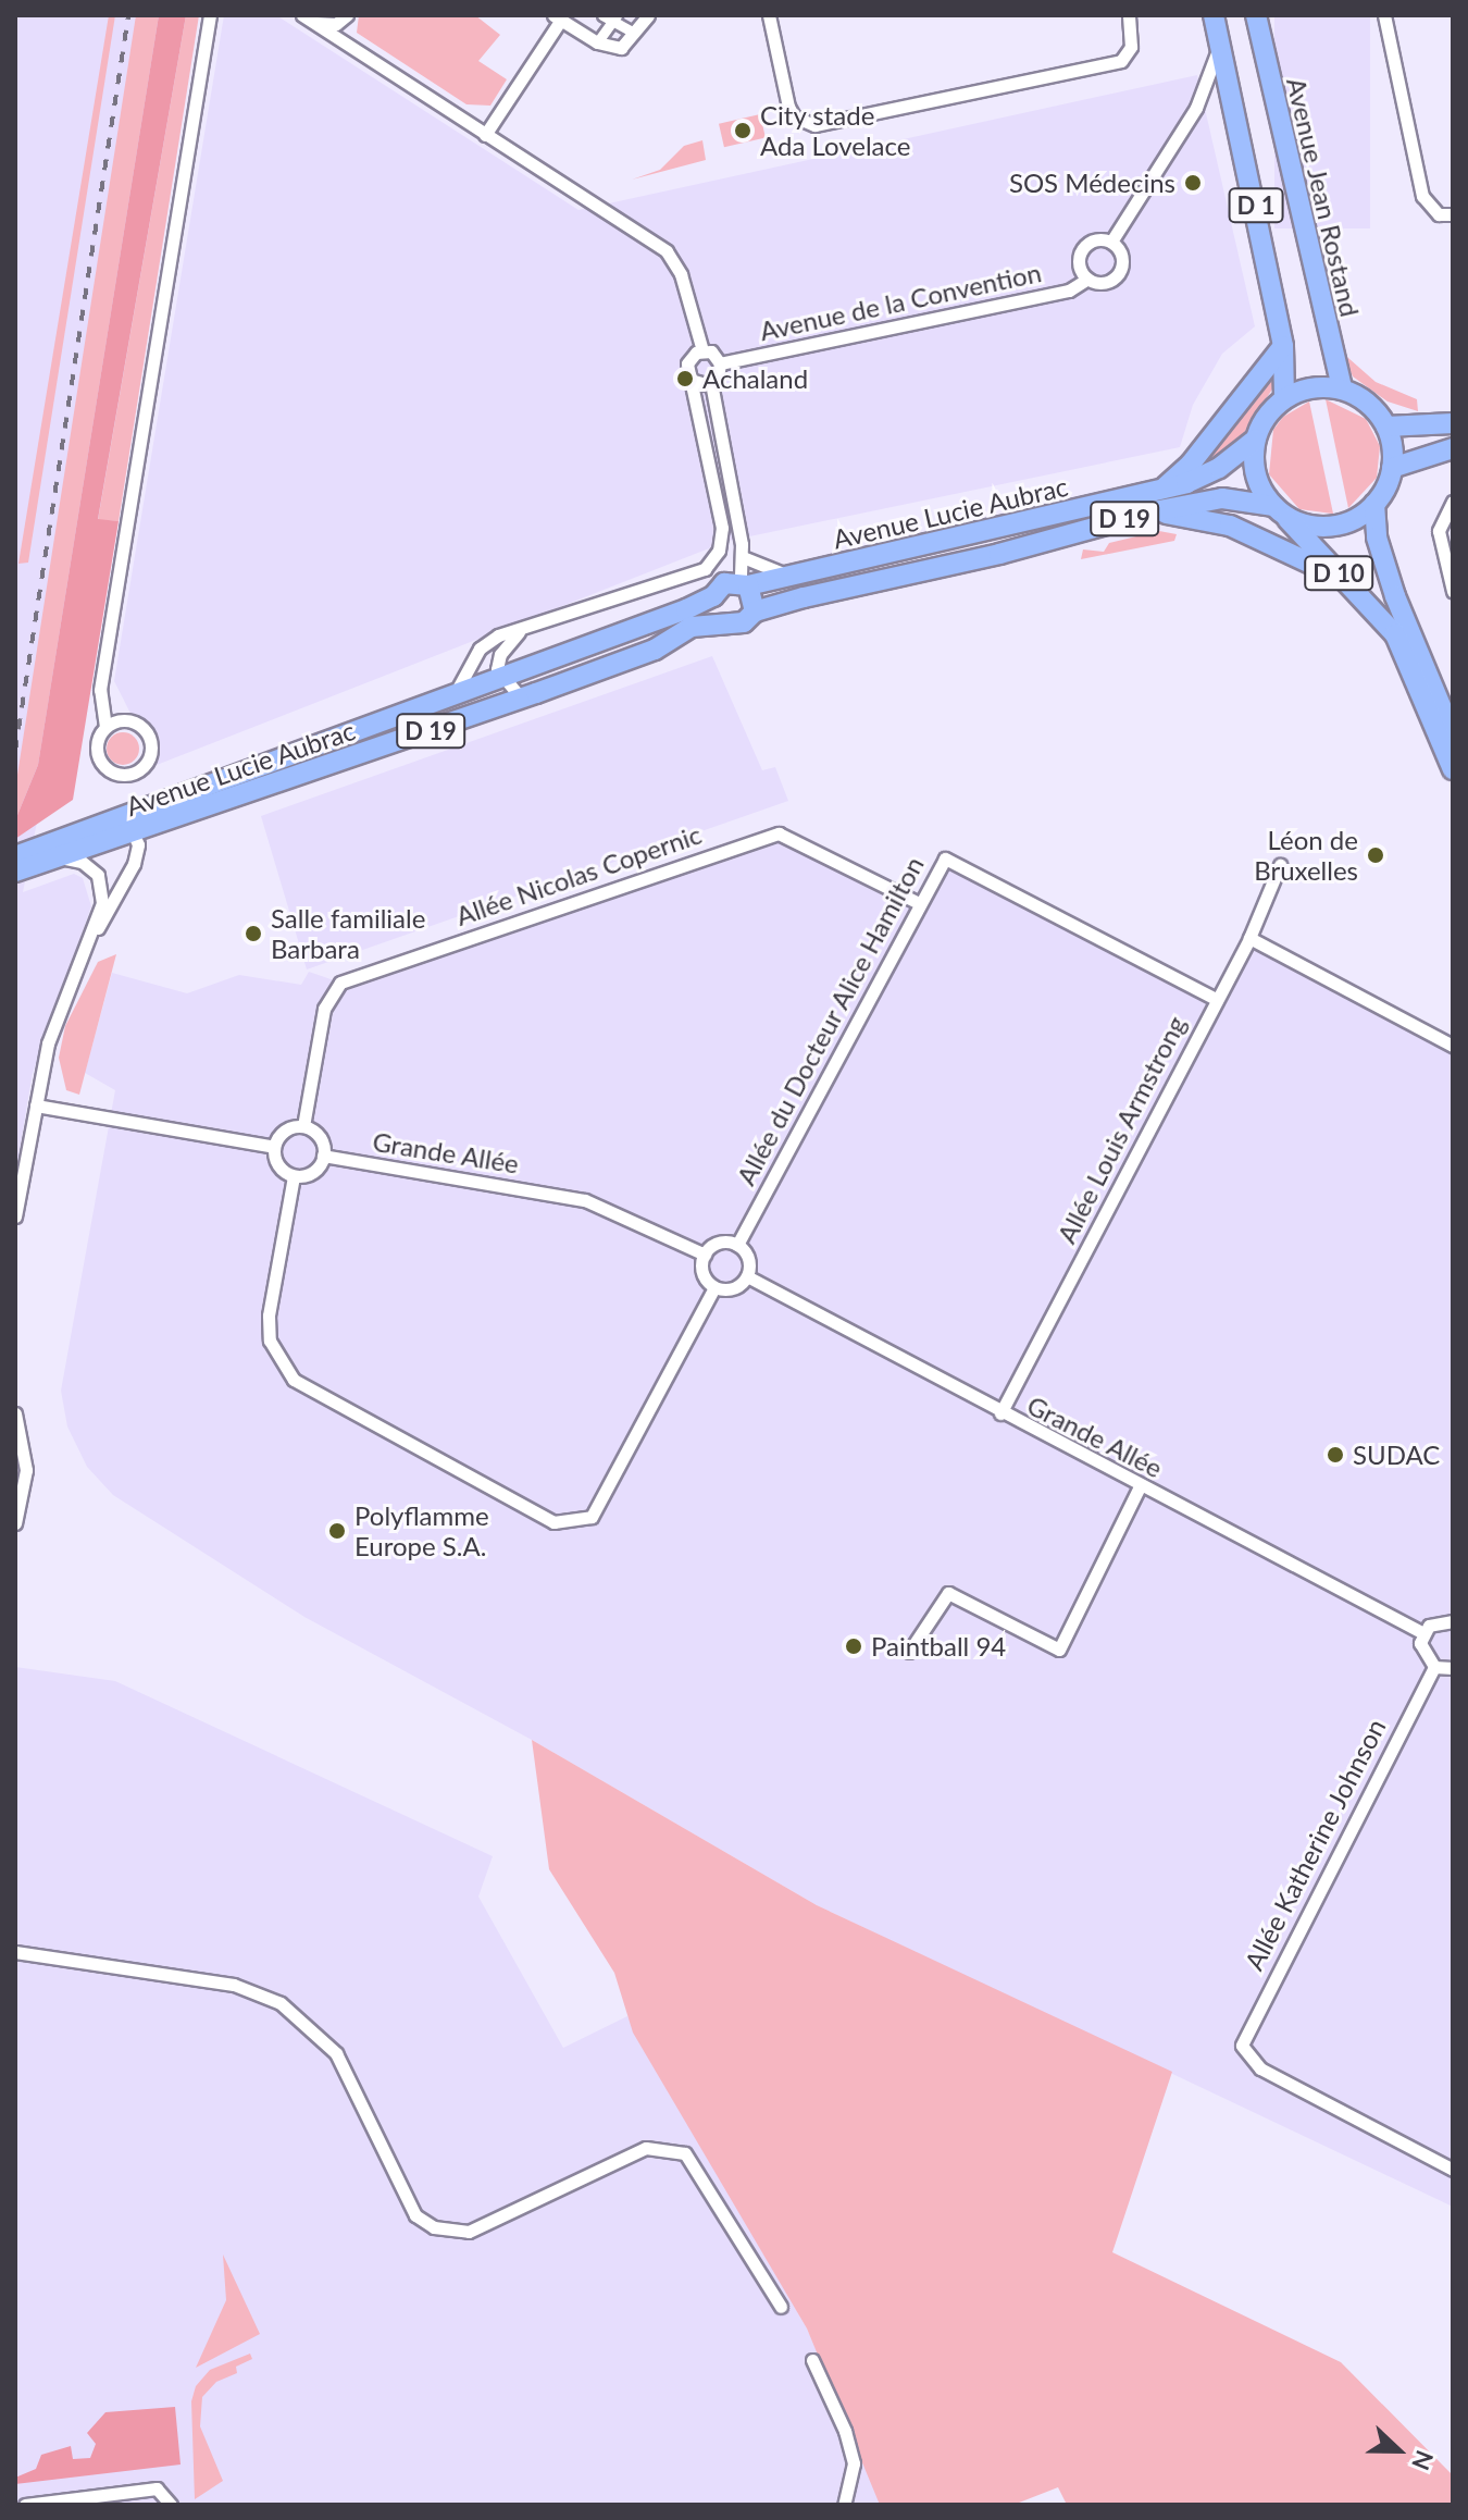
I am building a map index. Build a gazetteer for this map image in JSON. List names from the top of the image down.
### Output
{
  "streets": {
    "main road": [
      "Avenue Jean Rostand",
      "D 1",
      "Avenue Lucie Aubrac",
      "D 19",
      "D 10"
    ],
    "street": [
      "Avenue de la Convention",
      "Allée Nicolas Copernic",
      "Allée du Docteur Alice Hamilton",
      "Allée Louis Armstrong",
      "Grande Allée",
      "Allée Katherine Johnson"
    ]
  },
  "crossings": [
    ["Avenue Jean Rostand", "D 1"],
    ["Avenue Jean Rostand", "Avenue Lucie Aubrac"],
    ["Avenue Jean Rostand", "D 10"],
    ["D 1", "Avenue Lucie Aubrac"],
    ["D 1", "D 10"],
    ["Avenue Lucie Aubrac", "D 10"],
    ["Allée Nicolas Copernic", "Allée du Docteur Alice Hamilton"],
    ["Allée Nicolas Copernic", "Grande Allée"],
    ["Allée du Docteur Alice Hamilton", "Allée Louis Armstrong"],
    ["Allée du Docteur Alice Hamilton", "Grande Allée"],
    ["Allée Louis Armstrong", "Grande Allée"]
  ],
  "places": [
    "City stade Ada Lovelace",
    "SOS Médecins",
    "Achaland",
    "Léon de Bruxelles",
    "Salle familiale Barbara",
    "SUDAC",
    "Polyflamme Europe S.A.",
    "Paintball 94"
  ],
  "north": "right"
}
